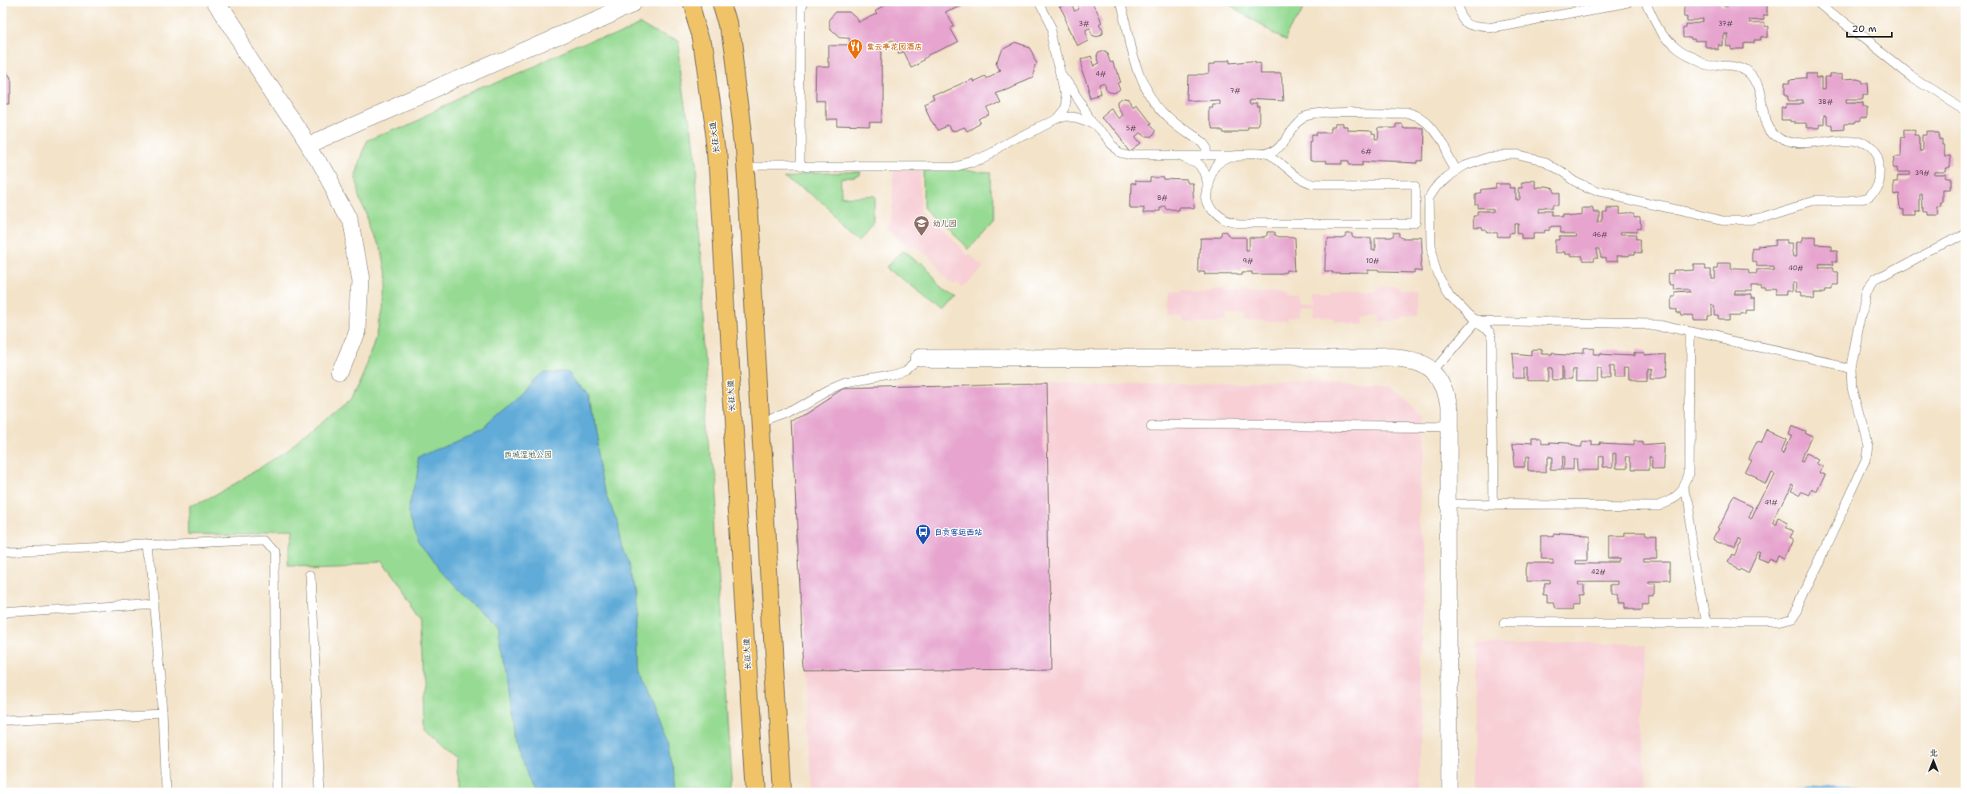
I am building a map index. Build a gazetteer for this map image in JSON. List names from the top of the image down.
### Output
{
  "streets": {
    "main road": ["长征大道"]
  },
  "parks": ["西城湿地公园"],
  "places": {
    "restaurant": ["紫云亭花园酒店"],
    "school or university": ["幼儿园"],
    "bus stop": ["自贡客运西站"]
  },
  "house_numbers": [
    "3#",
    "37#",
    "4#",
    "7#",
    "38#",
    "5#",
    "6#",
    "39#",
    "8#",
    "46#",
    "9#",
    "10#",
    "40#",
    "41#",
    "42#"
  ],
  "scale_bar": "20 m",
  "north": "top"
}
